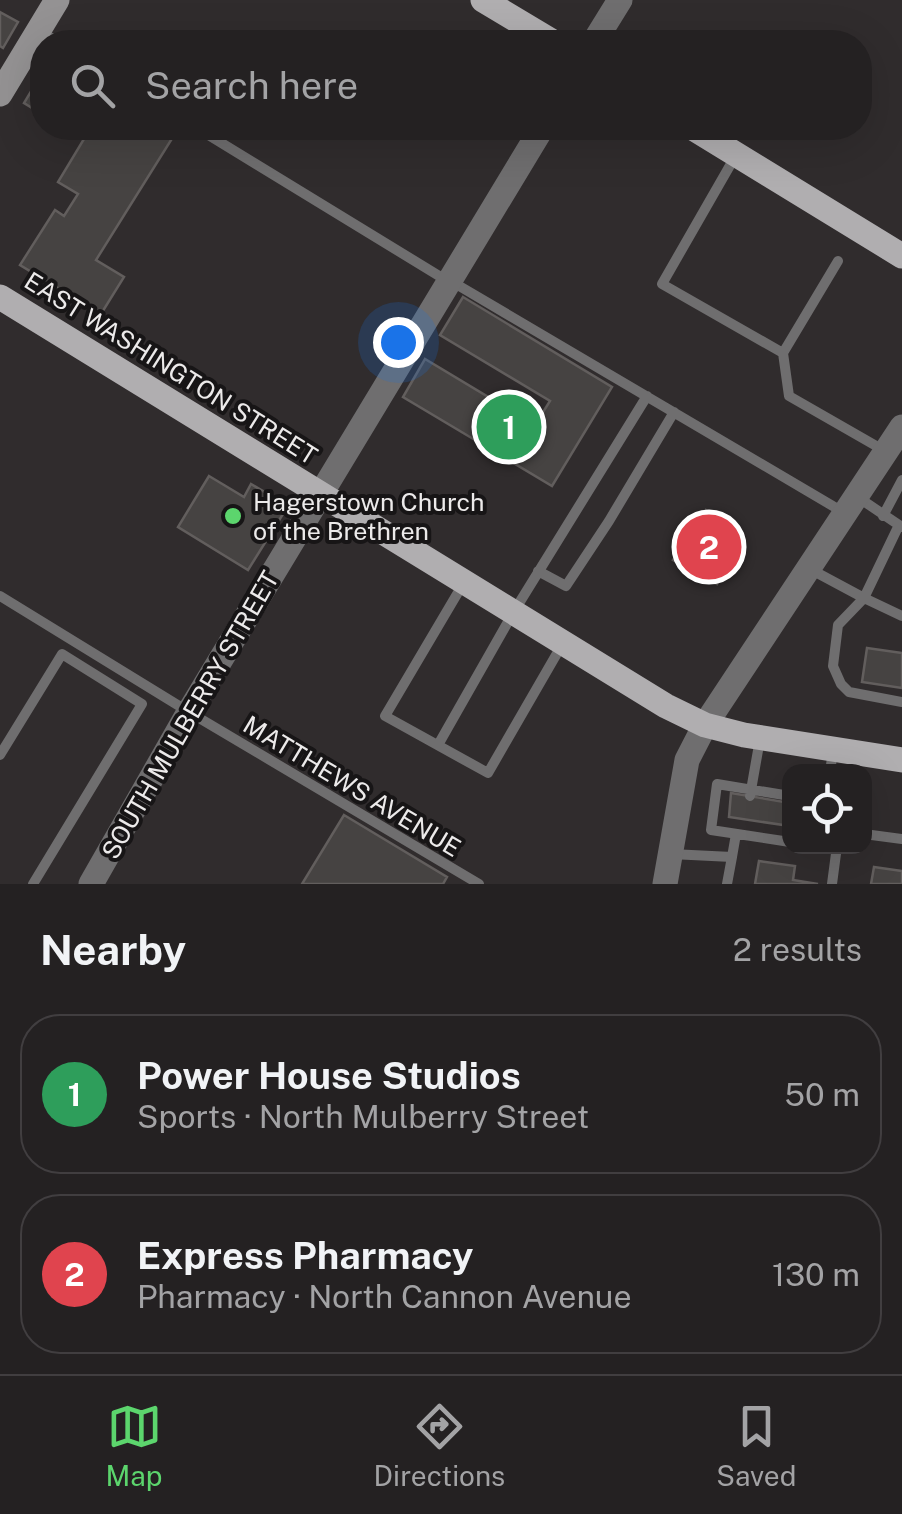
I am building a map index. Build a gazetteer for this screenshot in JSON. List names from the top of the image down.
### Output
{
  "streets": {
    "main road": ["EAST WASHINGTON STREET"],
    "street": ["SOUTH MULBERRY STREET"],
    "lane": ["MATTHEWS AVENUE"]
  },
  "crossings": [
    ["EAST WASHINGTON STREET", "SOUTH MULBERRY STREET"],
    ["SOUTH MULBERRY STREET", "MATTHEWS AVENUE"]
  ],
  "places": ["Hagerstown Church of the Brethren"],
  "page": {
    "search": "Search here",
    "pins": ["1", "2"],
    "heading": ["Nearby", "2 results"],
    "list": [
      {
        "mark": "1",
        "name": "Power House Studios",
        "note": "Sports · North Mulberry Street",
        "value": "50 m"
      },
      {
        "mark": "2",
        "name": "Express Pharmacy",
        "note": "Pharmacy · North Cannon Avenue",
        "value": "130 m"
      }
    ],
    "nav": ["Map", "Directions", "Saved"]
  }
}
